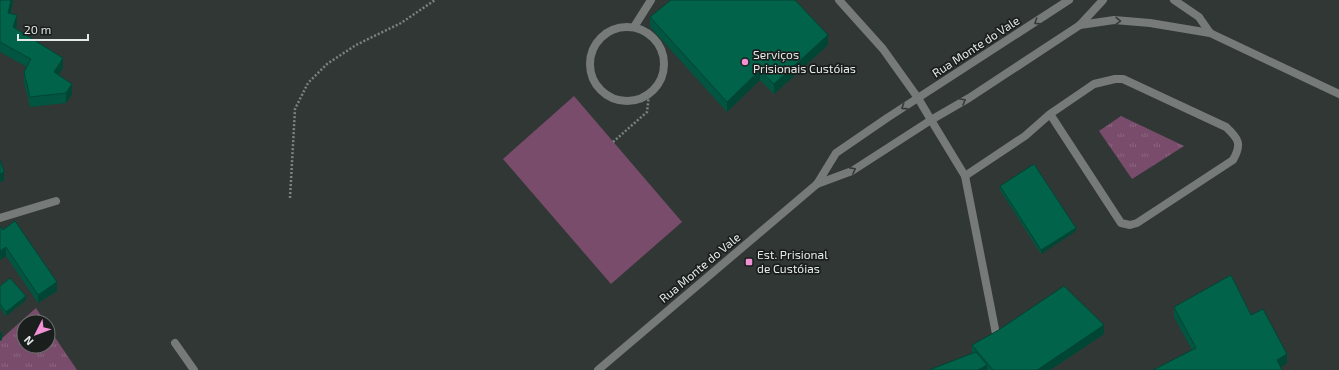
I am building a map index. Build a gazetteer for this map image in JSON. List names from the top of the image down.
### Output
{
  "streets": {
    "street": ["Rua Monte do Vale"]
  },
  "places": {
    "other": ["Serviços Prisionais Custóias"],
    "transit": ["Est. Prisional de Custóias"]
  },
  "scale_bar": "20 m",
  "north": "bottom left"
}
